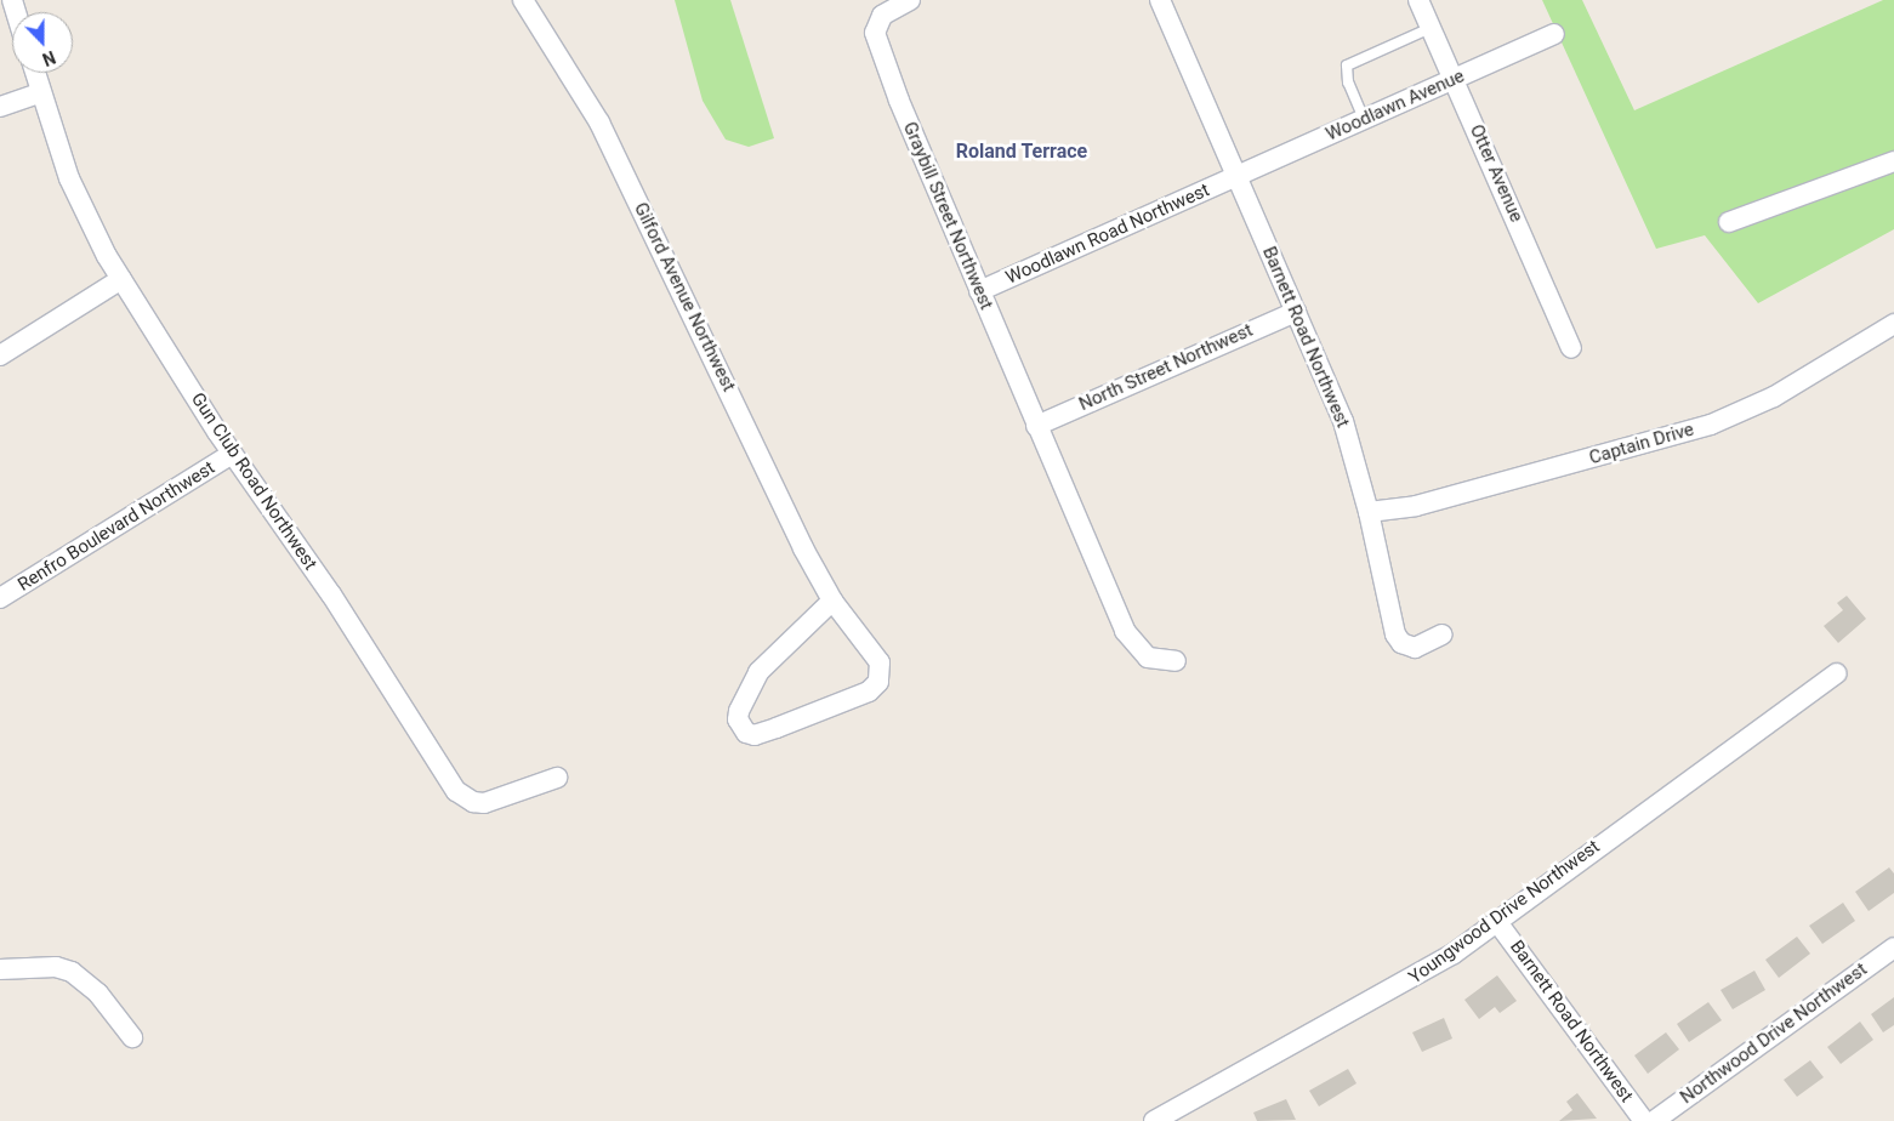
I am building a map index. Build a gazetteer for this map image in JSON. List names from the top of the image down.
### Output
{
  "streets": {
    "street": [
      "Woodlawn Avenue",
      "Otter Avenue",
      "Graybill Street Northwest",
      "Woodlawn Road Northwest",
      "Gilford Avenue Northwest",
      "Barnett Road Northwest",
      "North Street Northwest",
      "Captain Drive",
      "Gun Club Road Northwest",
      "Renfro Boulevard Northwest",
      "Youngwood Drive Northwest",
      "Northwood Drive Northwest"
    ]
  },
  "crossings": [
    ["Woodlawn Avenue", "Otter Avenue"],
    ["Woodlawn Avenue", "Woodlawn Road Northwest"],
    ["Woodlawn Avenue", "Barnett Road Northwest"],
    ["Graybill Street Northwest", "Woodlawn Road Northwest"],
    ["Graybill Street Northwest", "North Street Northwest"],
    ["Woodlawn Road Northwest", "Barnett Road Northwest"],
    ["Barnett Road Northwest", "North Street Northwest"],
    ["Barnett Road Northwest", "Captain Drive"],
    ["Barnett Road Northwest", "Youngwood Drive Northwest"],
    ["Gun Club Road Northwest", "Renfro Boulevard Northwest"]
  ],
  "districts": ["Roland Terrace"],
  "north": "bottom"
}
